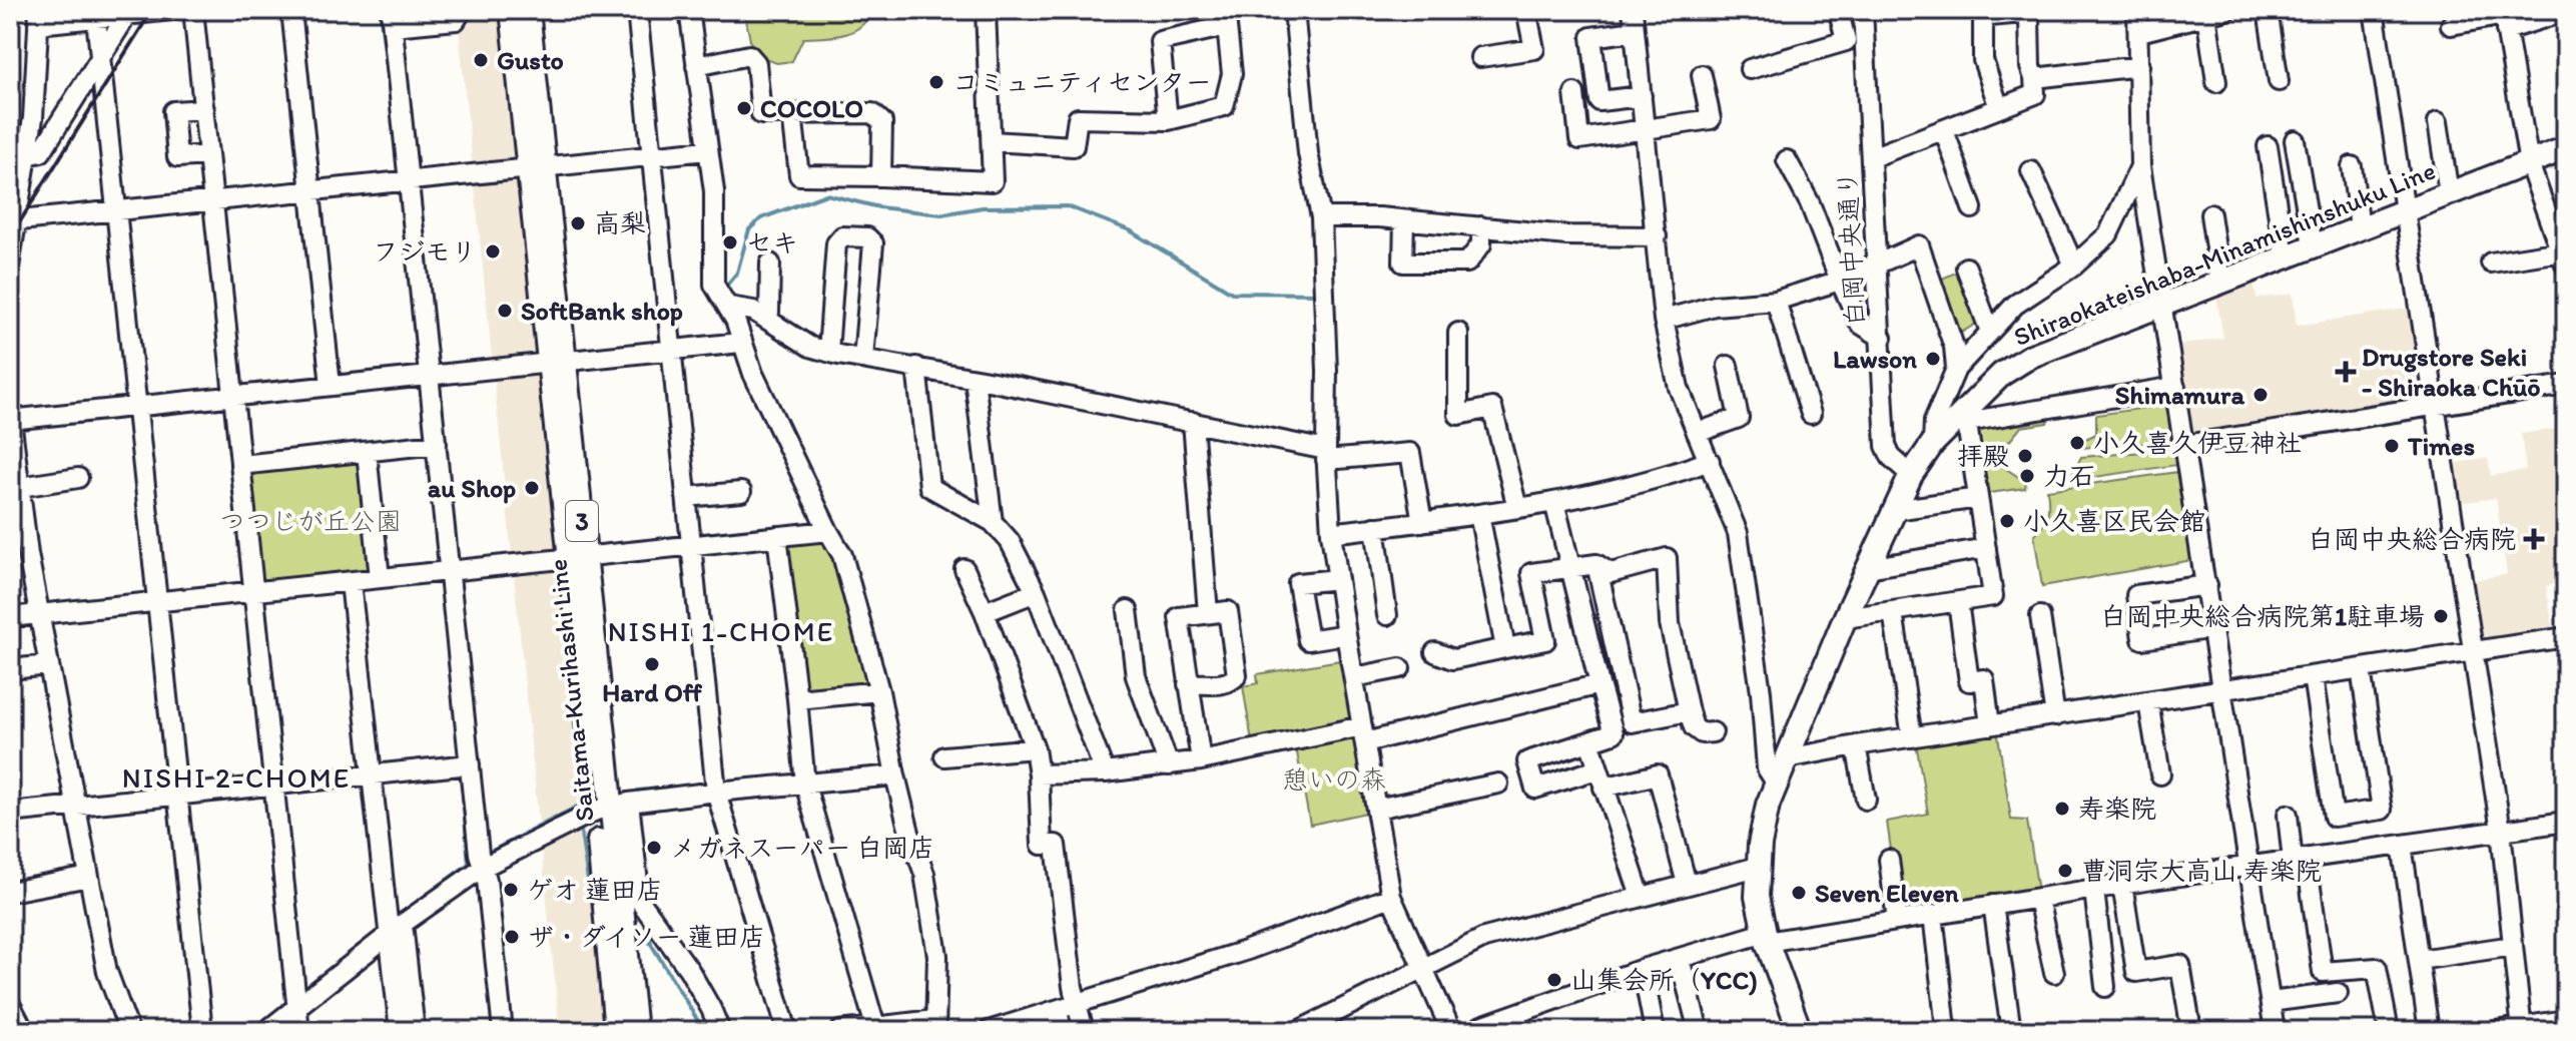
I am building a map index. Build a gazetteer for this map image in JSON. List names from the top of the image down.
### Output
{
  "streets": {
    "main road": ["Shiraokateishaba-Minamishinshuku Line", "3", "Saitama-Kurihashi Line"],
    "street": ["白岡中央通り"]
  },
  "crossings": [
    ["白岡中央通り", "Shiraokateishaba-Minamishinshuku Line"]
  ],
  "districts": ["NISHI 1-CHOME", "NISHI 2-CHOME"],
  "parks": ["つつじが丘公園", "憩いの森"],
  "places": {
    "other": [
      "Gusto",
      "コミュニティセンター",
      "COCOLO",
      "高梨",
      "セキ",
      "フジモリ",
      "SoftBank shop",
      "Lawson",
      "Shimamura",
      "小久喜久伊豆神社",
      "Times",
      "拝殿",
      "力石",
      "au Shop",
      "小久喜区民会館",
      "白岡中央総合病院第1駐車場",
      "Hard Off",
      "寿楽院",
      "メガネスーパー 白岡店",
      "曹洞宗大高山 寿楽院",
      "ゲオ 蓮田店",
      "Seven Eleven",
      "ザ・ダイソー 蓮田店",
      "山集会所（YCC)"
    ],
    "health": ["Drugstore Seki - Shiraoka Chūō", "白岡中央総合病院"]
  }
}
